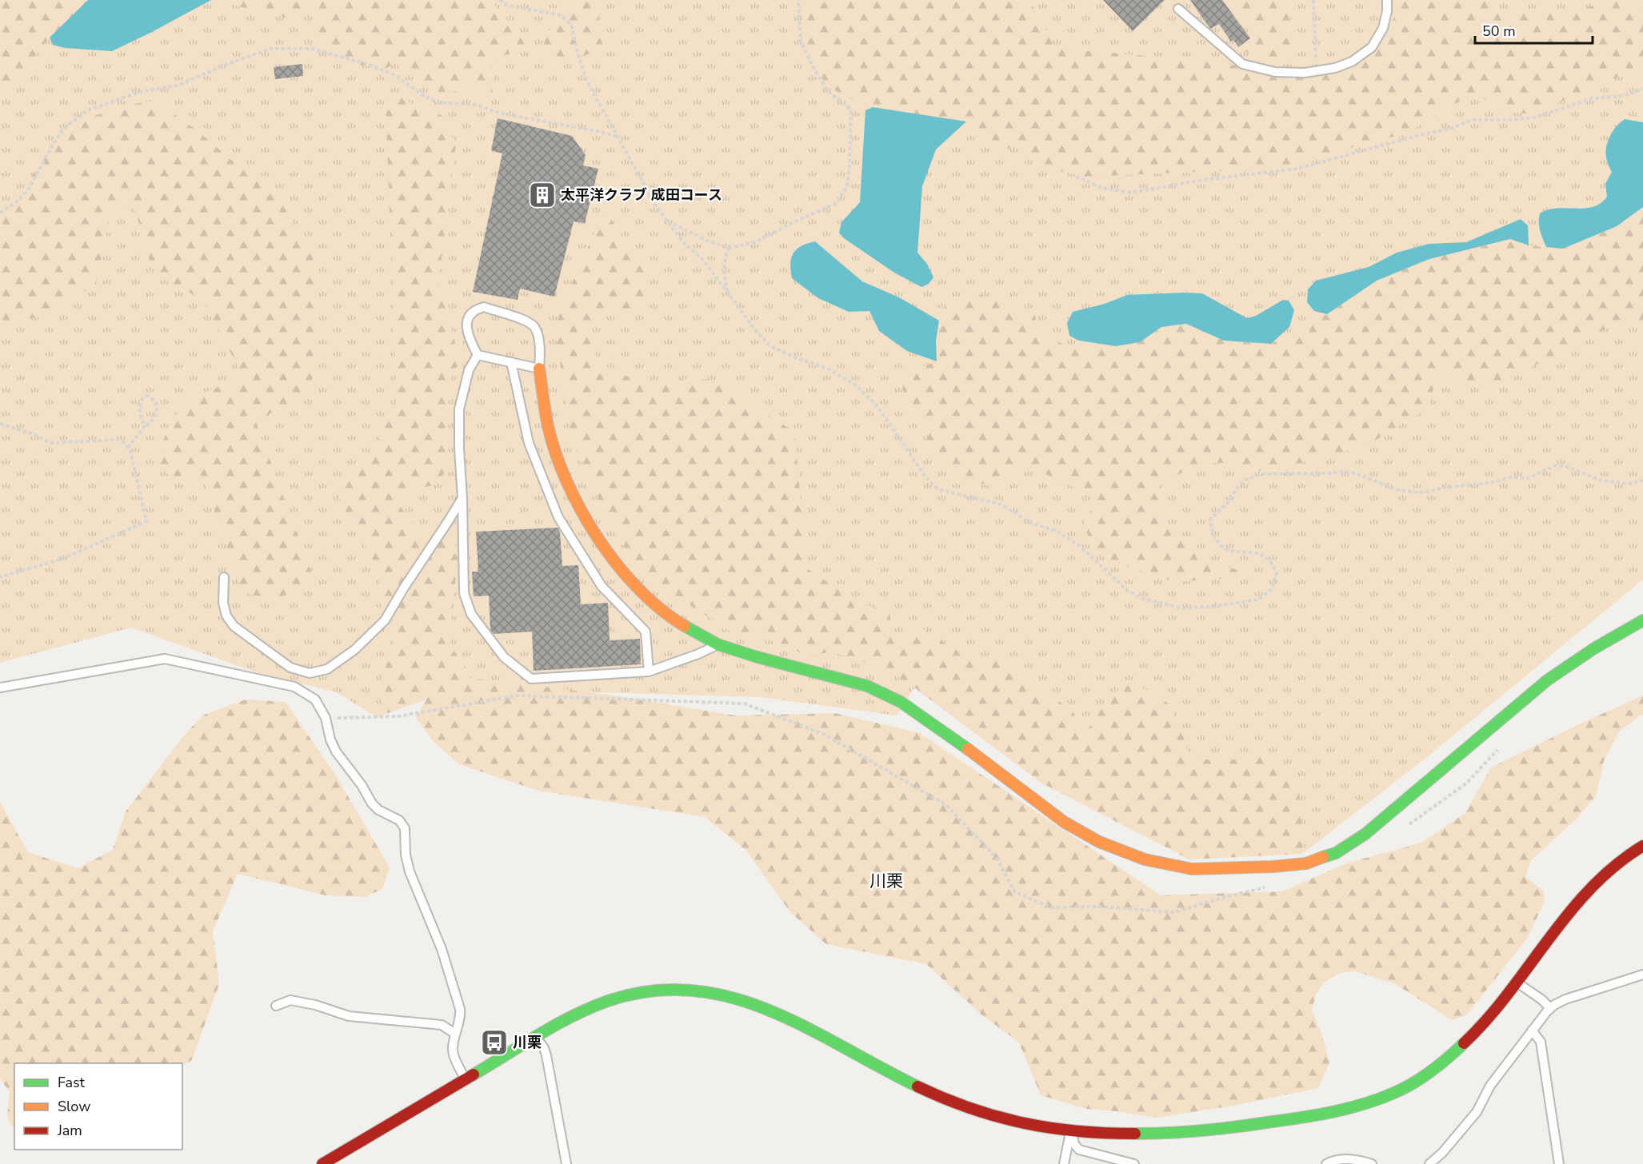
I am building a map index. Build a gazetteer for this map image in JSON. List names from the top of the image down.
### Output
{
  "districts": ["川栗"],
  "places": {
    "building": ["太平洋クラブ 成田コース"],
    "bus stop": ["川栗"]
  },
  "legend": ["Fast", "Slow", "Jam"],
  "scale_bar": "50 m"
}
